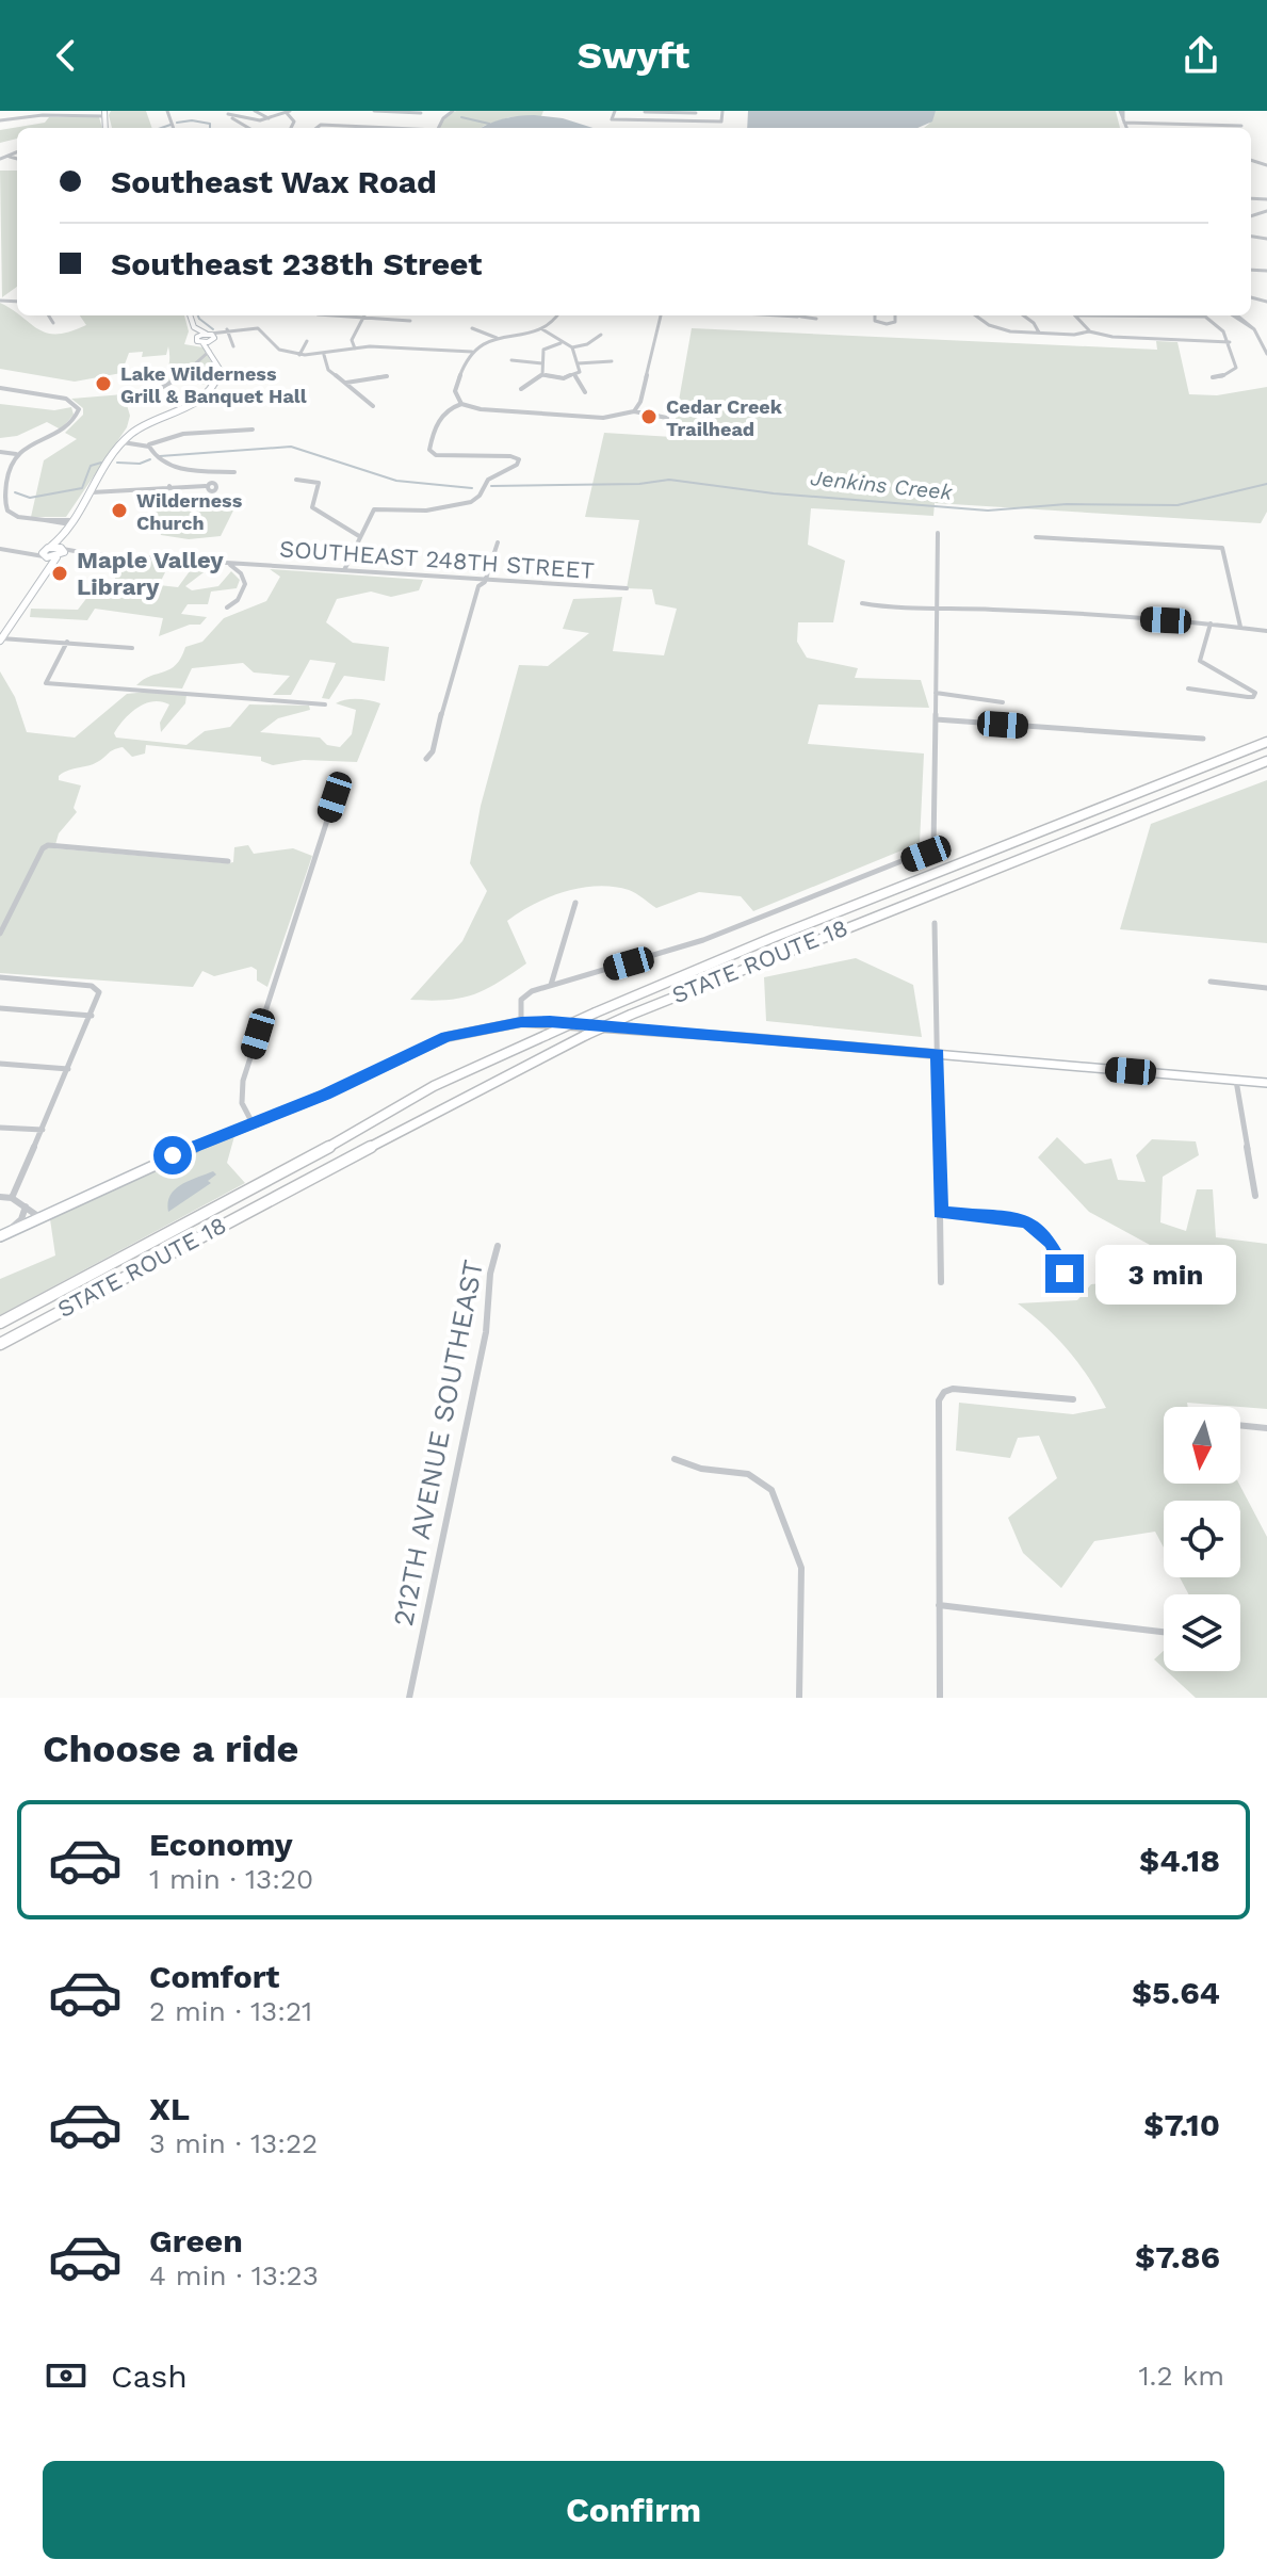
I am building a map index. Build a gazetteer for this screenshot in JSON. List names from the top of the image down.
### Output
{
  "streets": {
    "highway": ["STATE ROUTE 18"],
    "street": ["SOUTHEAST 248TH STREET", "212TH AVENUE SOUTHEAST"]
  },
  "water": ["Jenkins Creek"],
  "places": [
    "Lake Wilderness Grill & Banquet Hall",
    "Cedar Creek Trailhead",
    "Wilderness Church",
    "Maple Valley Library"
  ],
  "north": "bottom",
  "page": {
    "header": "Swyft",
    "banner": ["Southeast Wax Road", "Southeast 238th Street"],
    "bubble": "3 min",
    "heading": "Choose a ride",
    "list": [
      {
        "name": "Economy",
        "note": "1 min · 13:20",
        "value": "$4.18"
      },
      {
        "name": "Comfort",
        "note": "2 min · 13:21",
        "value": "$5.64"
      },
      {
        "name": "XL",
        "note": "3 min · 13:22",
        "value": "$7.10"
      },
      {
        "name": "Green",
        "note": "4 min · 13:23",
        "value": "$7.86"
      }
    ],
    "pay": ["Cash", "1.2 km"],
    "buttons": "Confirm"
  }
}
